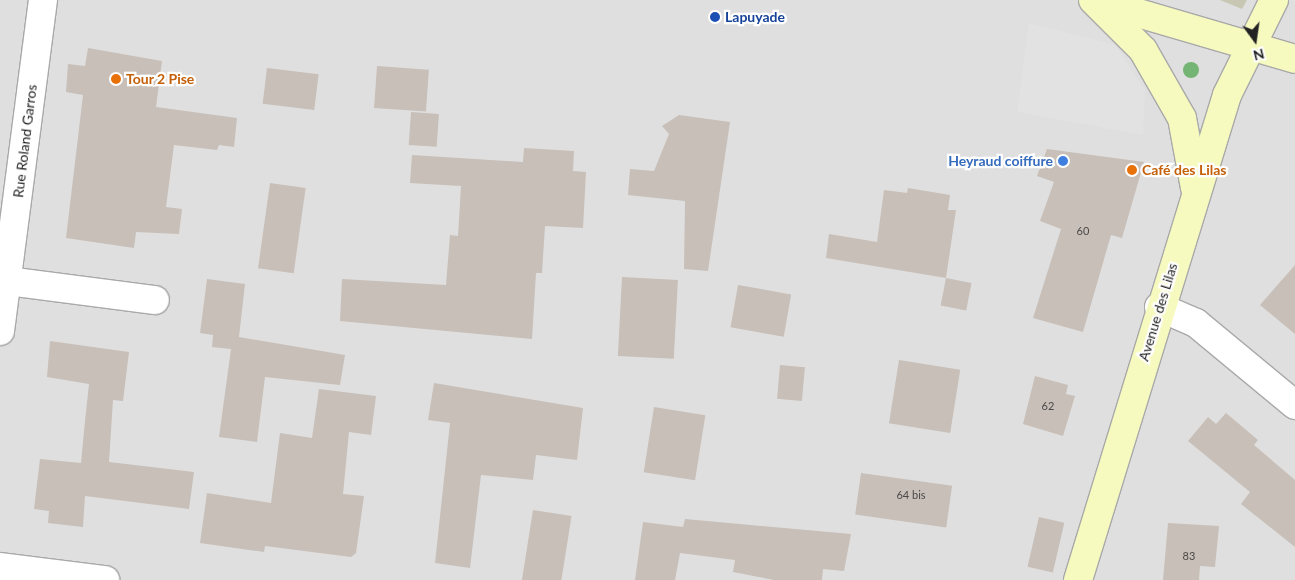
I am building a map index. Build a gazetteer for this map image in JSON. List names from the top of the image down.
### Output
{
  "streets": {
    "street": ["Rue Roland Garros", "Avenue des Lilas"]
  },
  "places": [
    "Lapuyade",
    "Tour 2 Pise",
    "Heyraud coiffure",
    "Café des Lilas"
  ],
  "house_numbers": [
    "60",
    "62",
    "64 bis",
    "83"
  ],
  "north": "bottom"
}
